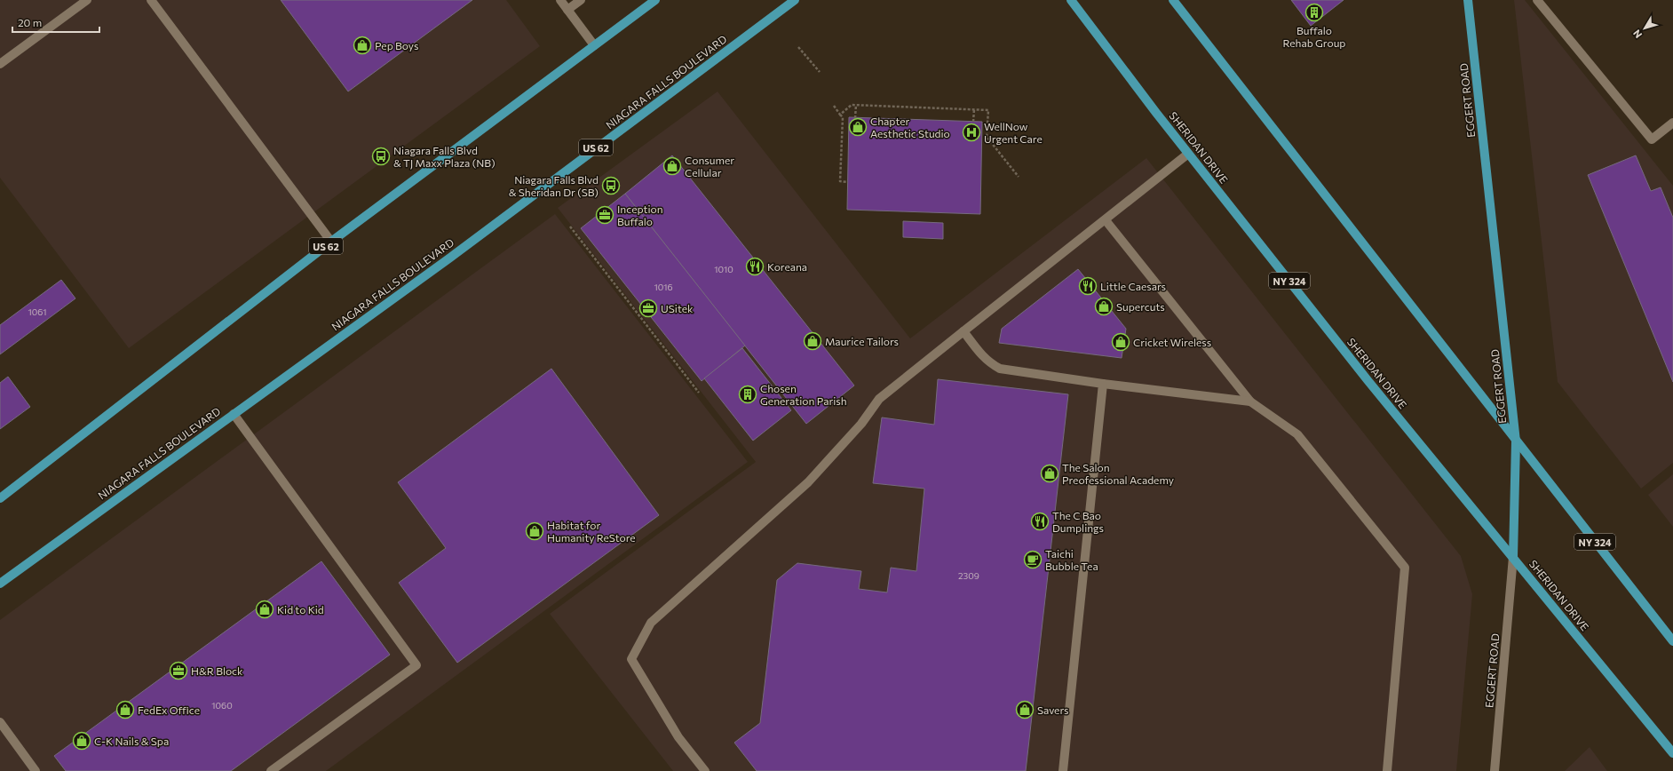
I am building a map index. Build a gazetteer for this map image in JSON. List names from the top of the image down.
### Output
{
  "streets": {
    "main road": [
      "NIAGARA FALLS BOULEVARD",
      "EGGERT ROAD",
      "US 62",
      "SHERIDAN DRIVE",
      "NY 324"
    ]
  },
  "crossings": [
    ["EGGERT ROAD", "SHERIDAN DRIVE"],
    ["EGGERT ROAD", "NY 324"]
  ],
  "places": {
    "building": ["Buffalo Rehab Group", "Chosen Generation Parish"],
    "shop": [
      "Pep Boys",
      "Chapter Aesthetic Studio",
      "Consumer Cellular",
      "Supercuts",
      "Maurice Tailors",
      "Cricket Wireless",
      "The Salon Preofessional Academy",
      "Habitat for Humanity ReStore",
      "Kid to Kid",
      "FedEx Office",
      "Savers",
      "C-K Nails & Spa"
    ],
    "hospital": ["WellNow Urgent Care"],
    "bus stop": ["Niagara Falls Blvd & TJ Maxx Plaza (NB)", "Niagara Falls Blvd & Sheridan Dr (SB)"],
    "office": ["Inception Buffalo", "USitek", "H&R Block"],
    "restaurant": ["Koreana", "Little Caesars", "The C Bao Dumplings"],
    "cafe": ["Taichi Bubble Tea"]
  },
  "house_numbers": [
    "1010",
    "1016",
    "1061",
    "2309",
    "1060"
  ],
  "scale_bar": "20 m",
  "north": "bottom left"
}
